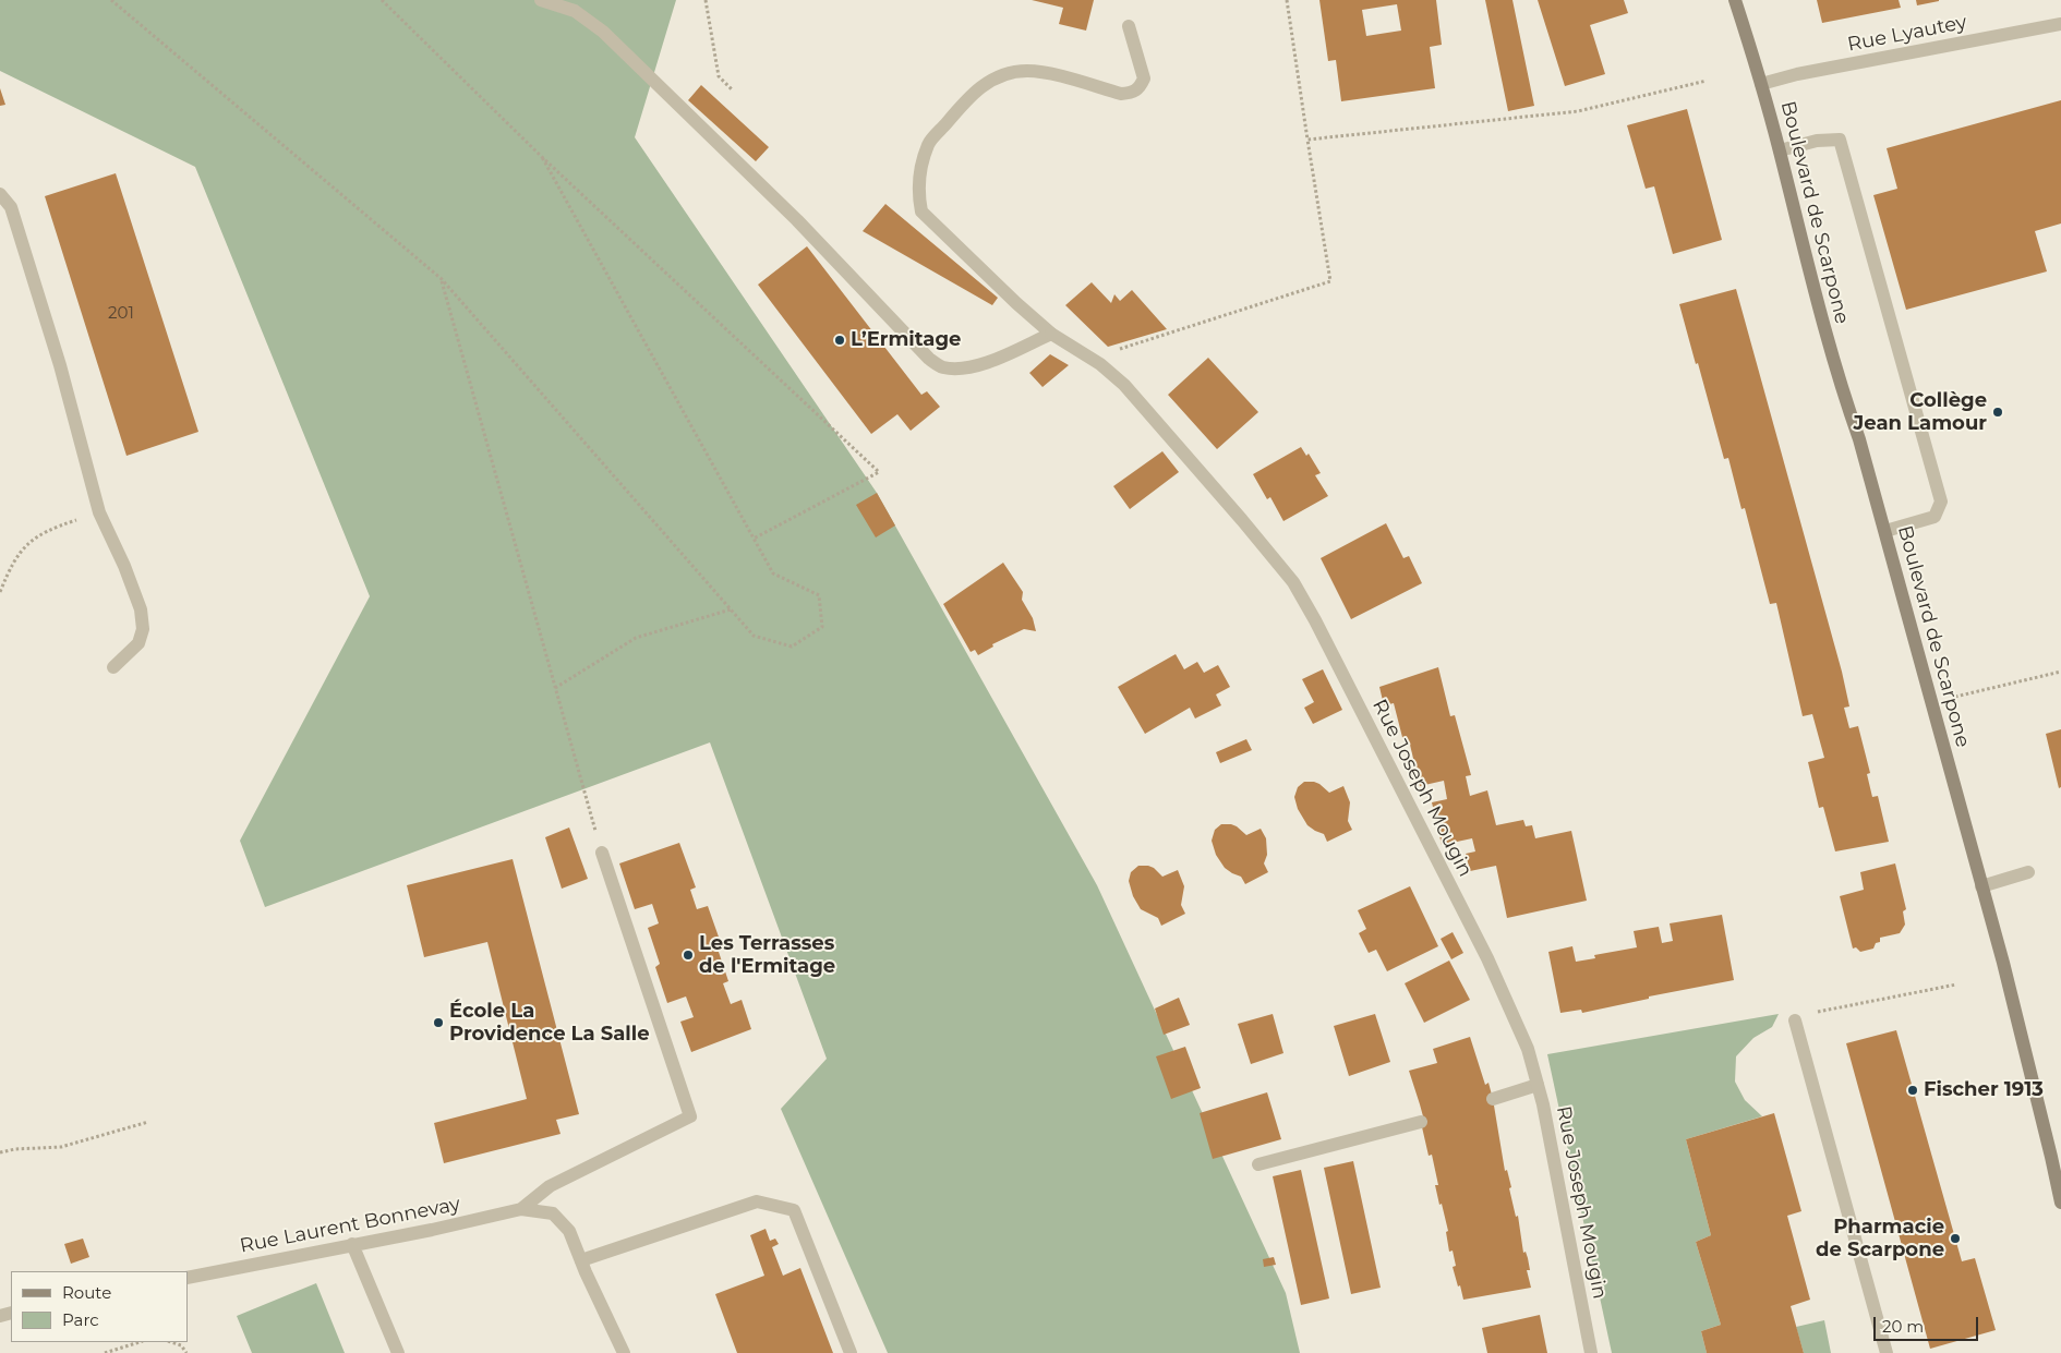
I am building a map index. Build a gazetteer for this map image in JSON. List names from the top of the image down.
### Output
{
  "streets": {
    "main road": ["Boulevard de Scarpone"],
    "street": ["Rue Lyautey", "Rue Joseph Mougin", "Rue Laurent Bonnevay"]
  },
  "crossings": [
    ["Rue Lyautey", "Boulevard de Scarpone"]
  ],
  "places": [
    "L’Ermitage",
    "Collège Jean Lamour",
    "Les Terrasses de l'Ermitage",
    "École La Providence La Salle",
    "Fischer 1913",
    "Pharmacie de Scarpone"
  ],
  "house_numbers": ["201"],
  "legend": ["Route", "Parc"],
  "scale_bar": "20 m"
}
